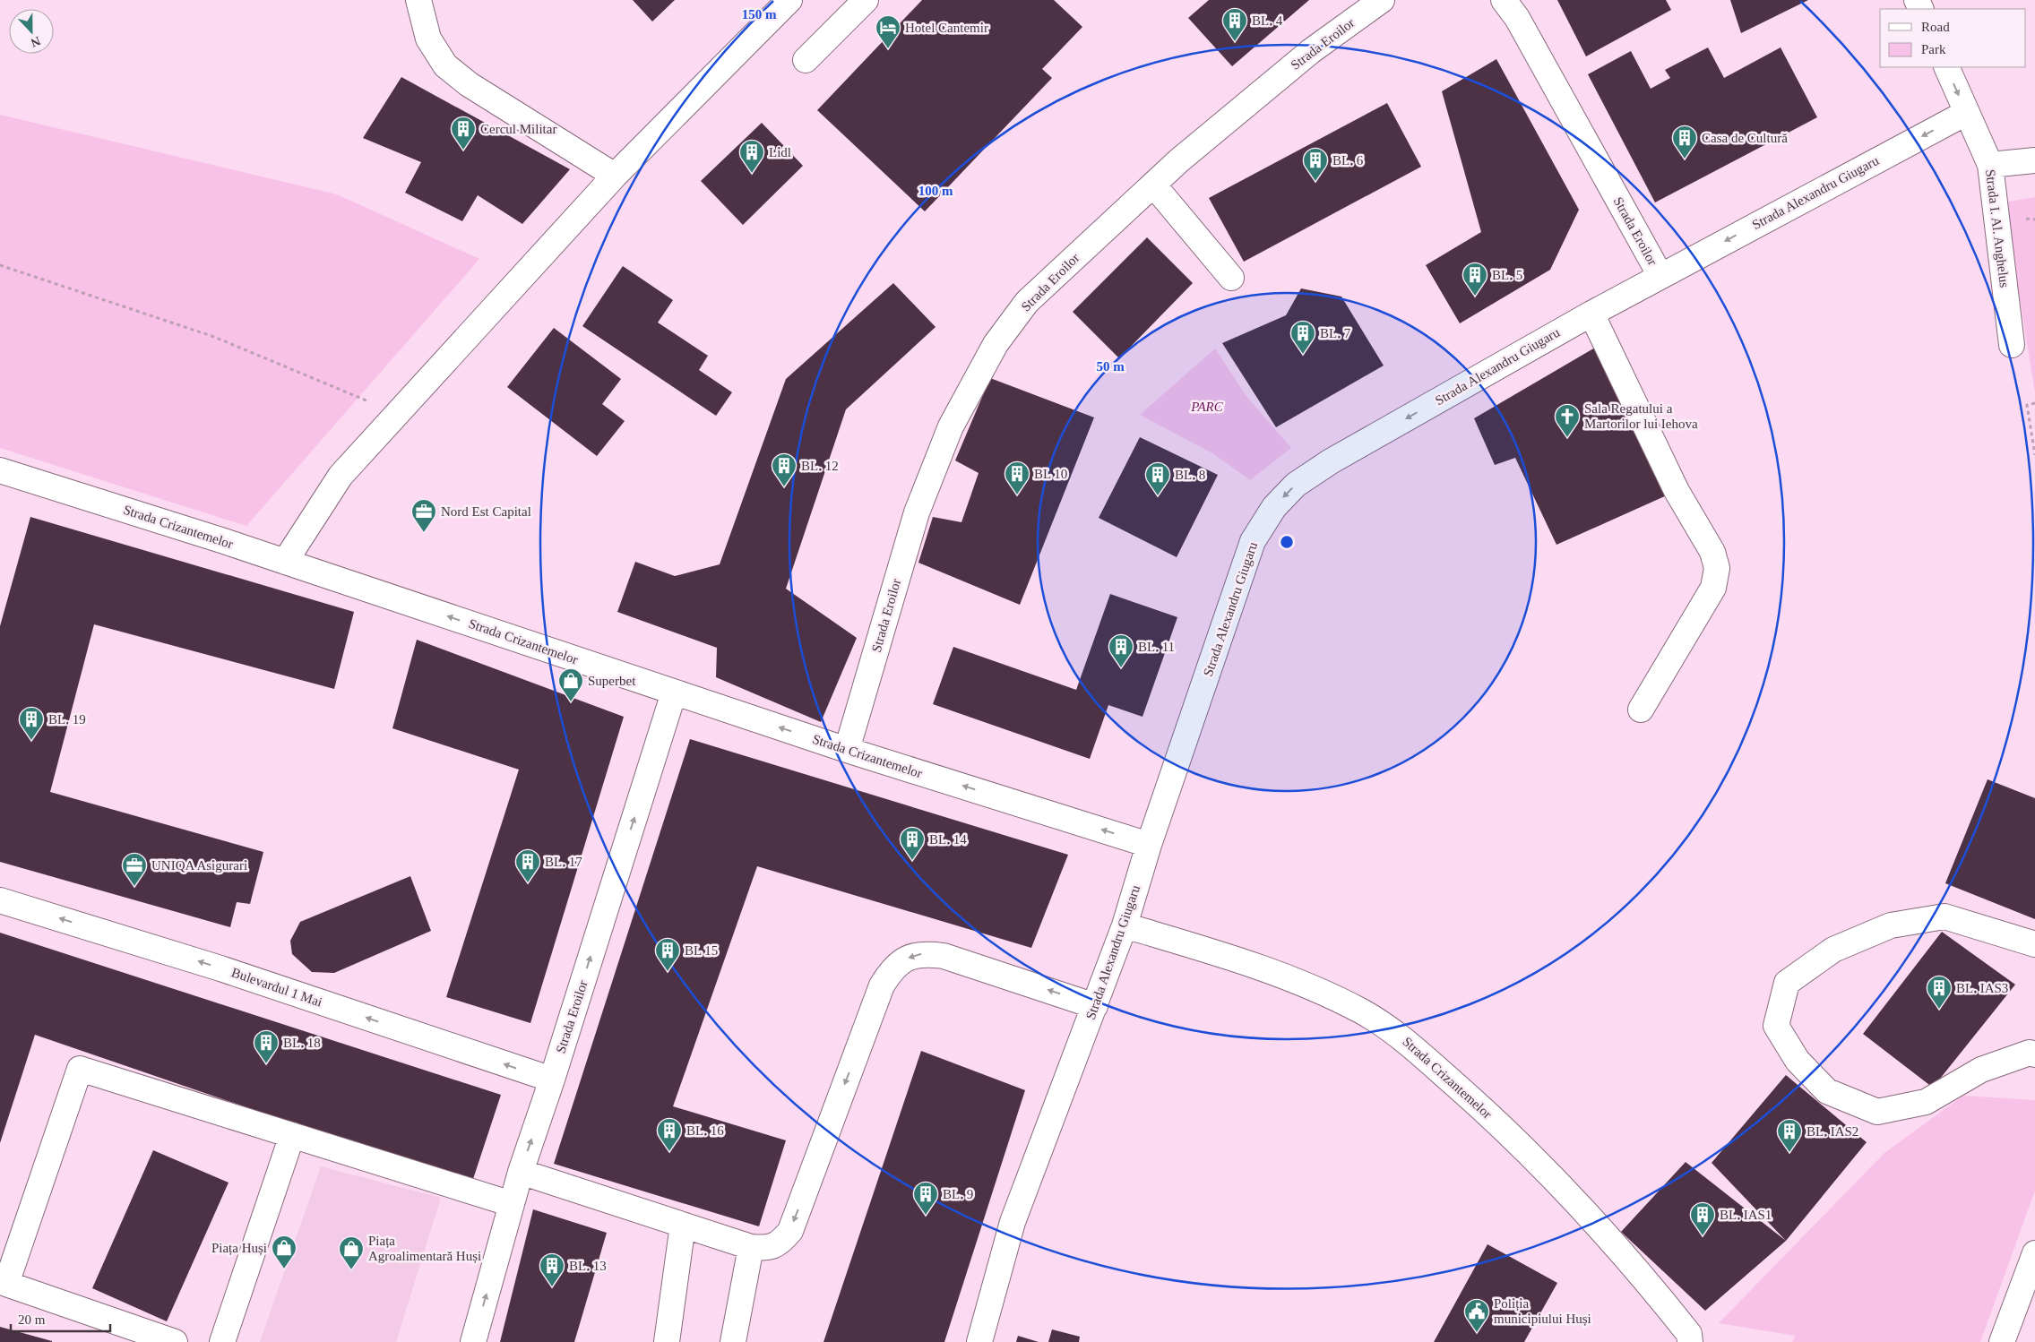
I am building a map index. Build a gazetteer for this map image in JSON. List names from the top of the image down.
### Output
{
  "streets": {
    "street": [
      "Strada Eroilor",
      "Strada Alexandru Giugaru",
      "Strada I. Al. Anghelus",
      "Strada Crizantemelor",
      "Bulevardul 1 Mai"
    ]
  },
  "crossings": [
    ["Strada Eroilor", "Strada Alexandru Giugaru"],
    ["Strada Eroilor", "Strada Crizantemelor"],
    ["Strada Eroilor", "Bulevardul 1 Mai"],
    ["Strada Alexandru Giugaru", "Strada I. Al. Anghelus"],
    ["Strada Alexandru Giugaru", "Strada Crizantemelor"]
  ],
  "one_way": ["Strada Alexandru Giugaru", "Strada Crizantemelor"],
  "parks": ["PARC"],
  "places": {
    "building": [
      "BL. 4",
      "Cercul Militar",
      "Casa de Cultură",
      "Lidl",
      "BL. 6",
      "BL. 5",
      "BL. 7",
      "BL. 12",
      "BL 10",
      "BL. 8",
      "BL. 11",
      "BL. 19",
      "BL. 14",
      "BL. 17",
      "BL 15",
      "BL. IAS3",
      "BL. 18",
      "BL. 16",
      "BL. IAS2",
      "BL. 9",
      "BL. IAS1",
      "BL. 13"
    ],
    "hotel": ["Hotel Cantemir"],
    "church": ["Sala Regatului a Martorilor lui Iehova"],
    "office": ["Nord Est Capital", "UNIQA Asigurari"],
    "shop": ["Superbet", "Piața Huși", "Piața Agroalimentară Huși"],
    "public building": ["Poliția municipiului Huși"]
  },
  "legend": ["Road", "Park"],
  "scale_bar": "20 m",
  "north": "bottom",
  "rings": ["150 m", "100 m", "50 m"]
}
